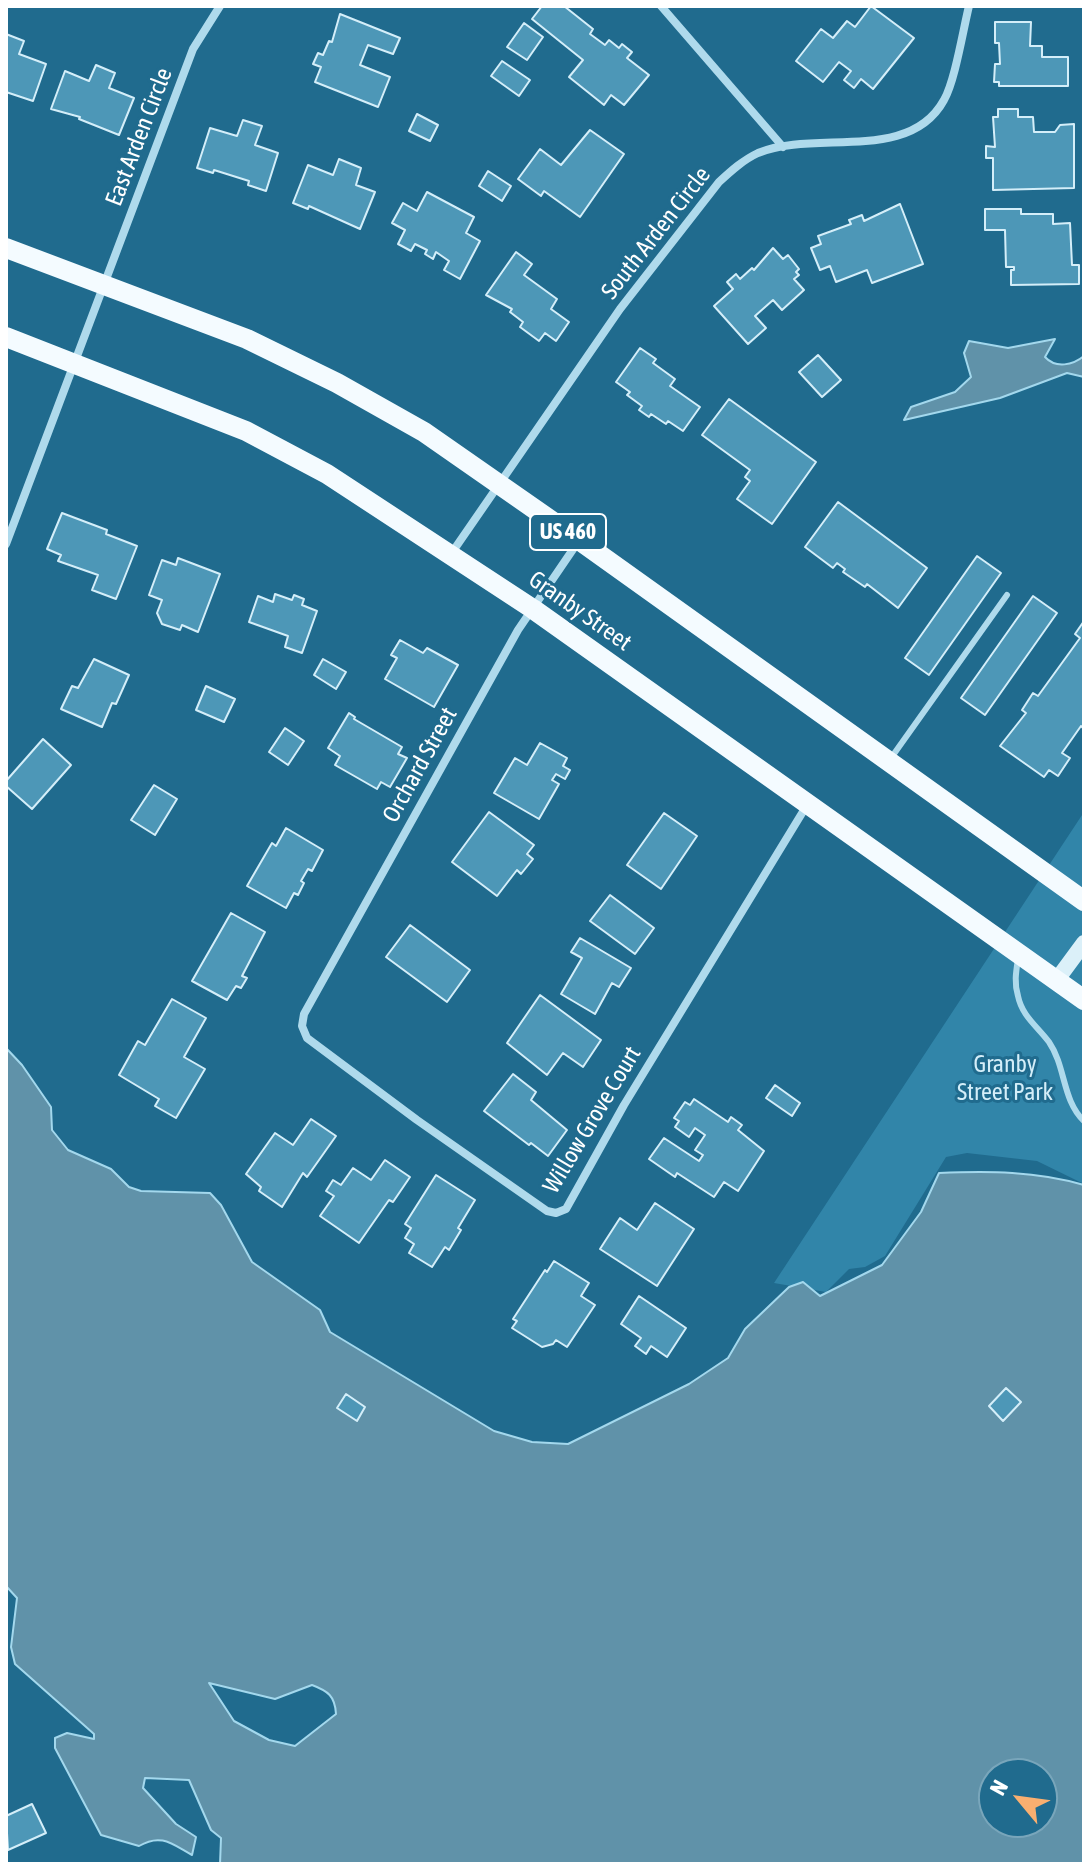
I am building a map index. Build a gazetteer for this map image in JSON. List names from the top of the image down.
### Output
{
  "streets": {
    "main road": ["US 460", "Granby Street"],
    "street": [
      "East Arden Circle",
      "South Arden Circle",
      "Orchard Street",
      "Willow Grove Court"
    ]
  },
  "crossings": [
    ["East Arden Circle", "US 460"],
    ["East Arden Circle", "Granby Street"],
    ["South Arden Circle", "US 460"],
    ["South Arden Circle", "Granby Street"],
    ["US 460", "Orchard Street"],
    ["Granby Street", "Orchard Street"],
    ["Granby Street", "Willow Grove Court"],
    ["Orchard Street", "Willow Grove Court"]
  ],
  "parks": ["Granby Street Park"],
  "north": "top left"
}
